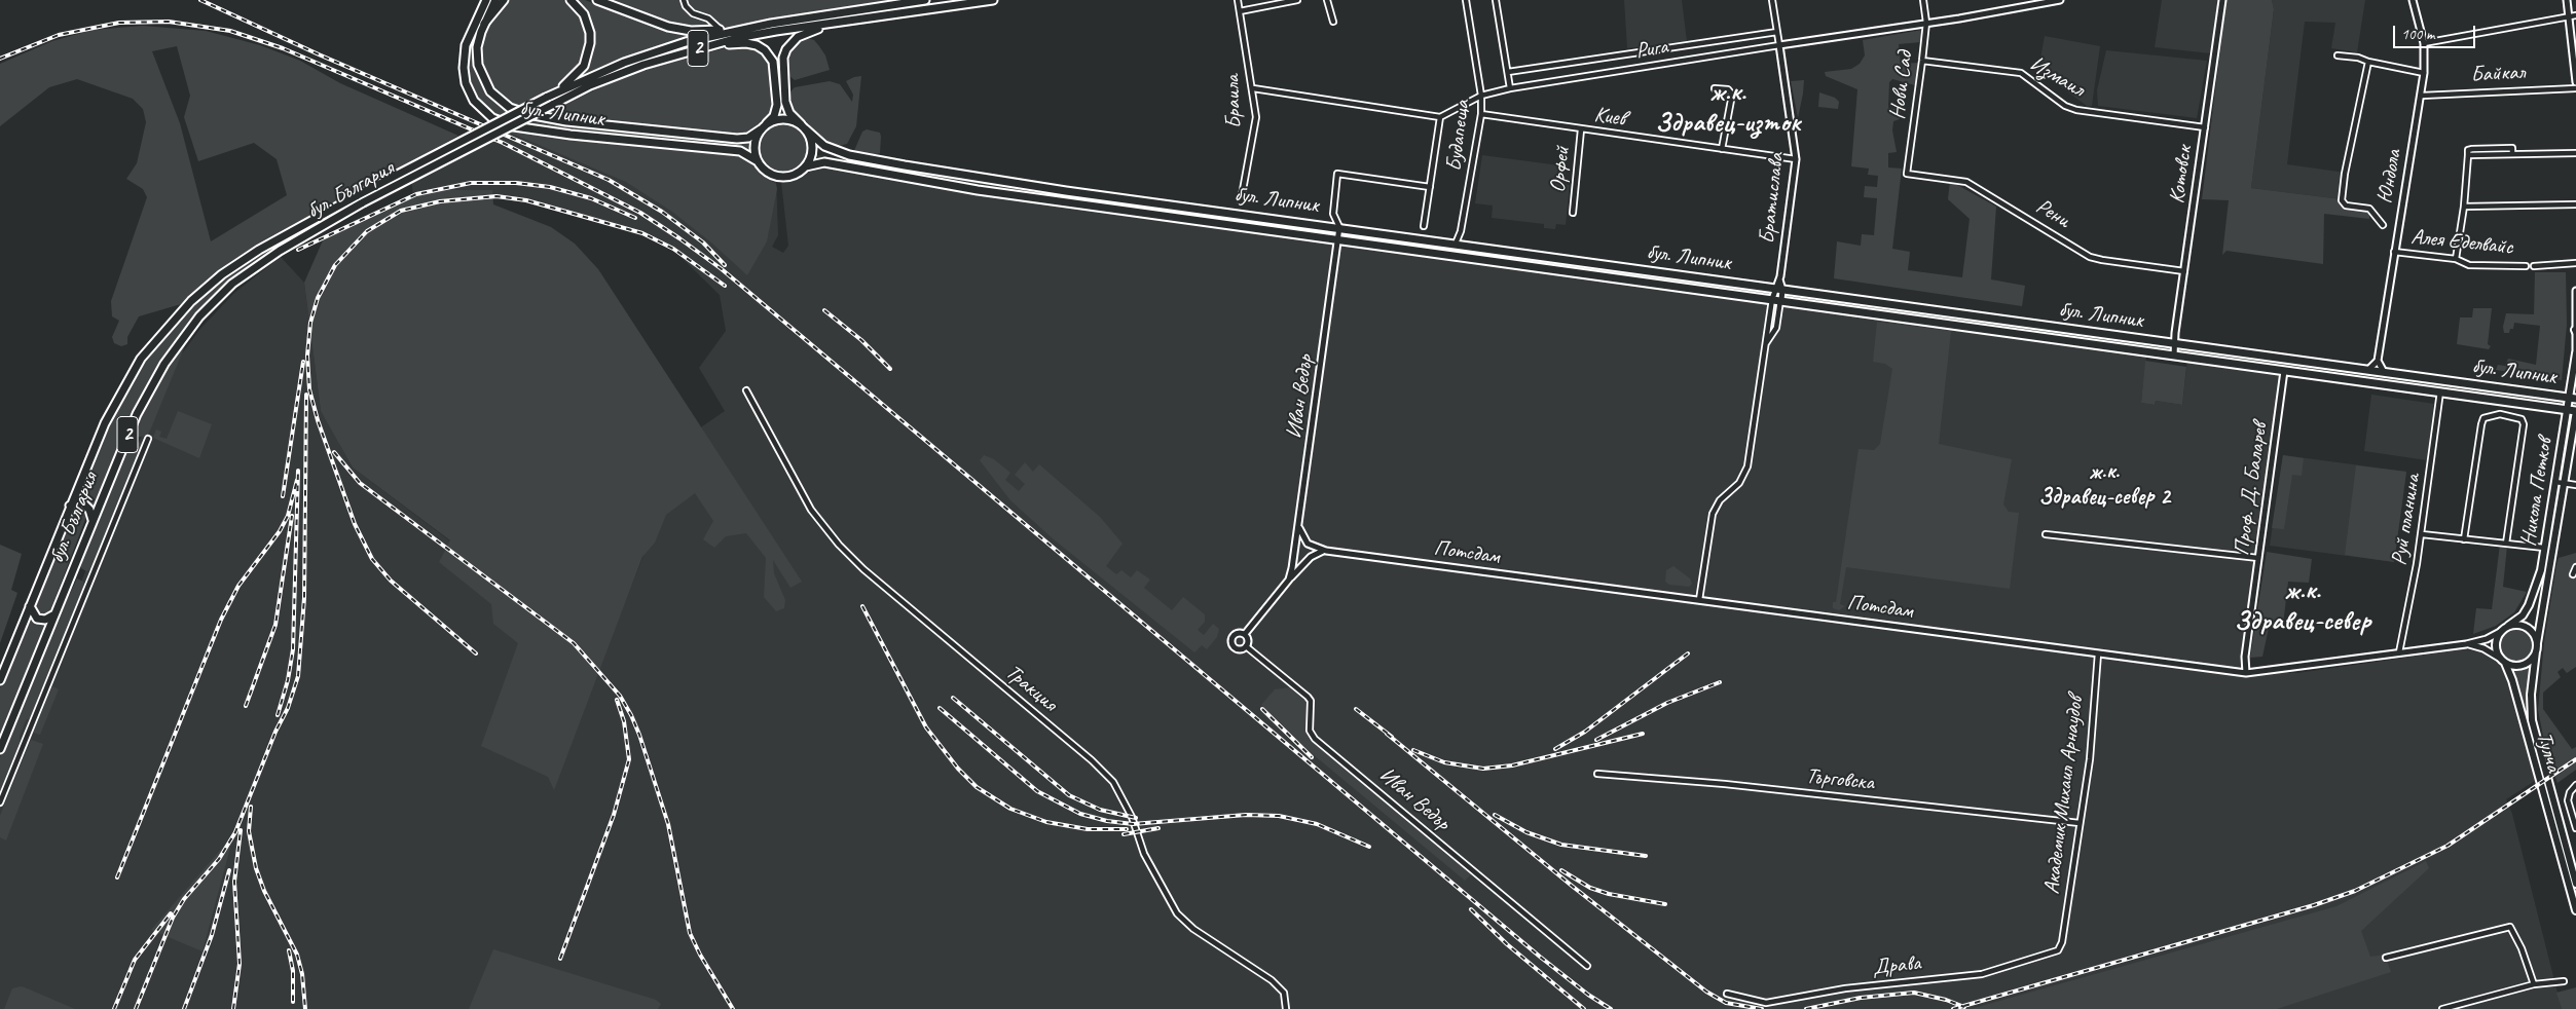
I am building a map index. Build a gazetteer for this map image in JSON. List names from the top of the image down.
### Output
{
  "streets": {
    "main road": [
      "2",
      "бул. Липник",
      "бул. България",
      "Никола Петков",
      "Тулча"
    ],
    "street": [
      "Рига",
      "Байкал",
      "Измаил",
      "Нови Сад",
      "Браила",
      "Киев",
      "Будапеща",
      "Орфей",
      "Котовск",
      "Юндола",
      "Братислава",
      "Рени",
      "Алея Еделвайс",
      "Иван Ведър",
      "Проф. Д. Баларев",
      "Руй планина",
      "Потсдам",
      "Тракция",
      "Търговска",
      "Академик Михаил Арнаудов",
      "Драва"
    ]
  },
  "crossings": [
    ["Рига", "Нови Сад"],
    ["Рига", "Будапеща"],
    ["Рига", "Братислава"],
    ["Байкал", "Юндола"],
    ["Измаил", "Нови Сад"],
    ["Измаил", "Котовск"],
    ["Нови Сад", "Рени"],
    ["бул. Липник", "Будапеща"],
    ["бул. Липник", "Котовск"],
    ["бул. Липник", "Иван Ведър"],
    ["бул. Липник", "Проф. Д. Баларев"],
    ["бул. Липник", "Никола Петков"],
    ["бул. Липник", "Руй планина"],
    ["Киев", "Будапеща"],
    ["Киев", "Орфей"],
    ["Киев", "Братислава"],
    ["Котовск", "Рени"],
    ["Юндола", "Алея Еделвайс"],
    ["Иван Ведър", "Потсдам"],
    ["Проф. Д. Баларев", "Потсдам"],
    ["Никола Петков", "Потсдам"],
    ["Никола Петков", "Тулча"],
    ["Руй планина", "Потсдам"],
    ["Потсдам", "Тулча"],
    ["Потсдам", "Академик Михаил Арнаудов"],
    ["Търговска", "Академик Михаил Арнаудов"],
    ["Академик Михаил Арнаудов", "Драва"]
  ],
  "districts": ["ж.к. Здравец-изток", "ж.к. Здравец-север 2", "ж.к. Здравец-север"],
  "scale_bar": "100 m"
}
